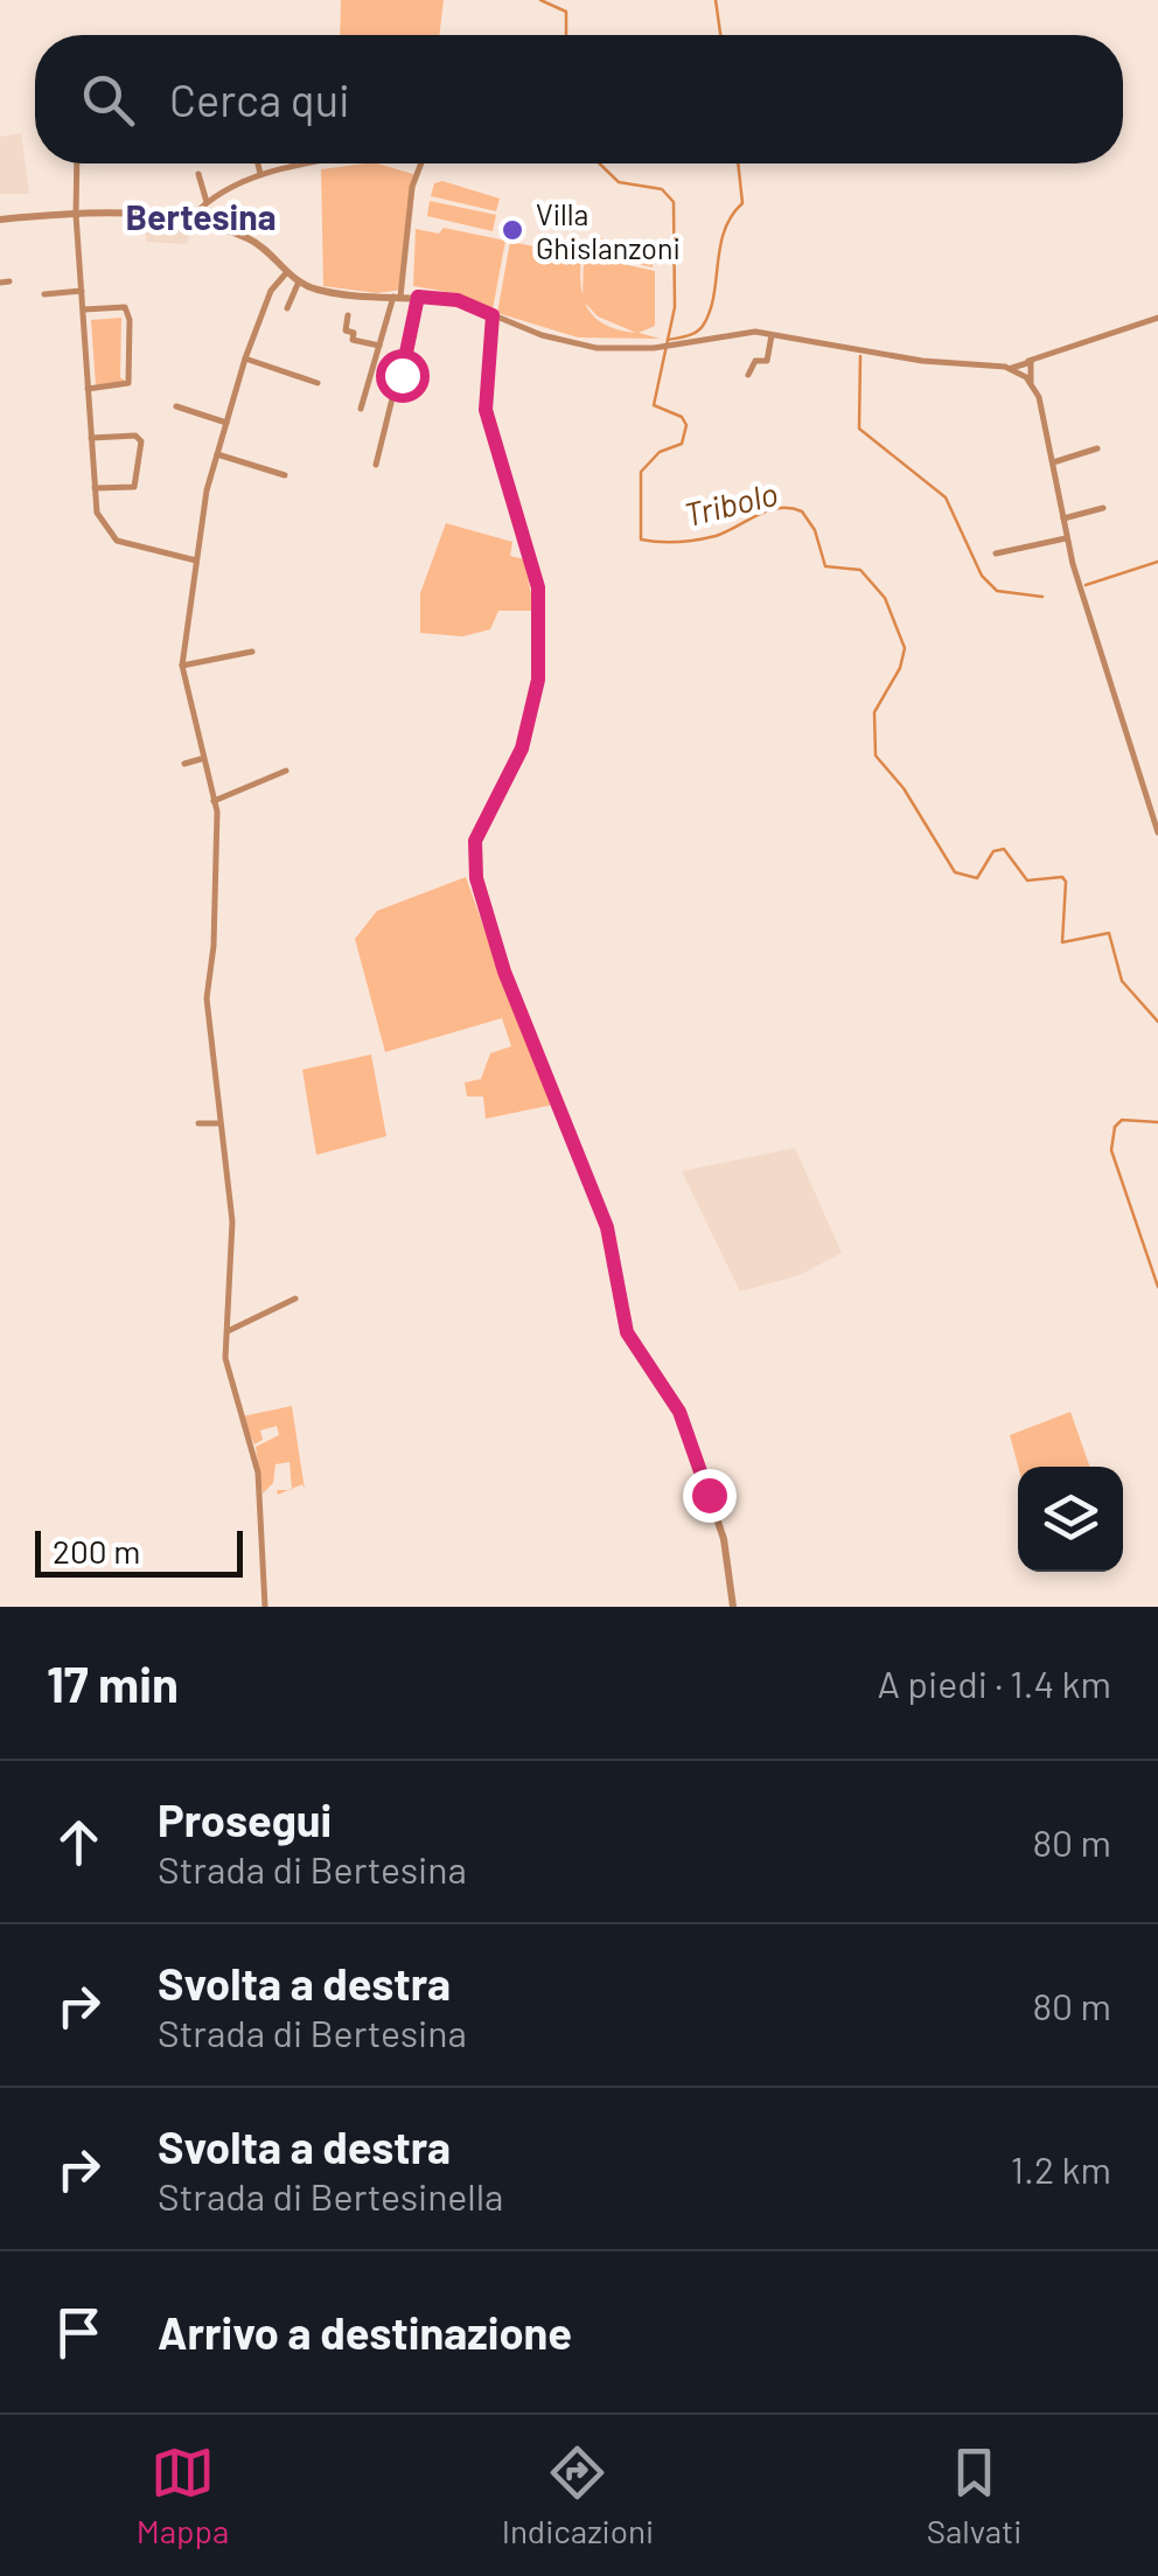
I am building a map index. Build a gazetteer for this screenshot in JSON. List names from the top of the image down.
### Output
{
  "districts": ["Bertesina"],
  "water": ["Tribolo"],
  "places": ["Villa Ghislanzoni"],
  "scale_bar": "200 m",
  "page": {
    "search": "Cerca qui",
    "scale": "200 m",
    "heading": ["17 min", "A piedi · 1.4 km"],
    "list": [
      ["Prosegui", "Strada di Bertesina", "80 m"],
      ["Svolta a destra", "Strada di Bertesina", "80 m"],
      ["Svolta a destra", "Strada di Bertesinella", "1.2 km"],
      "Arrivo a destinazione"
    ],
    "nav": ["Mappa", "Indicazioni", "Salvati"]
  }
}
